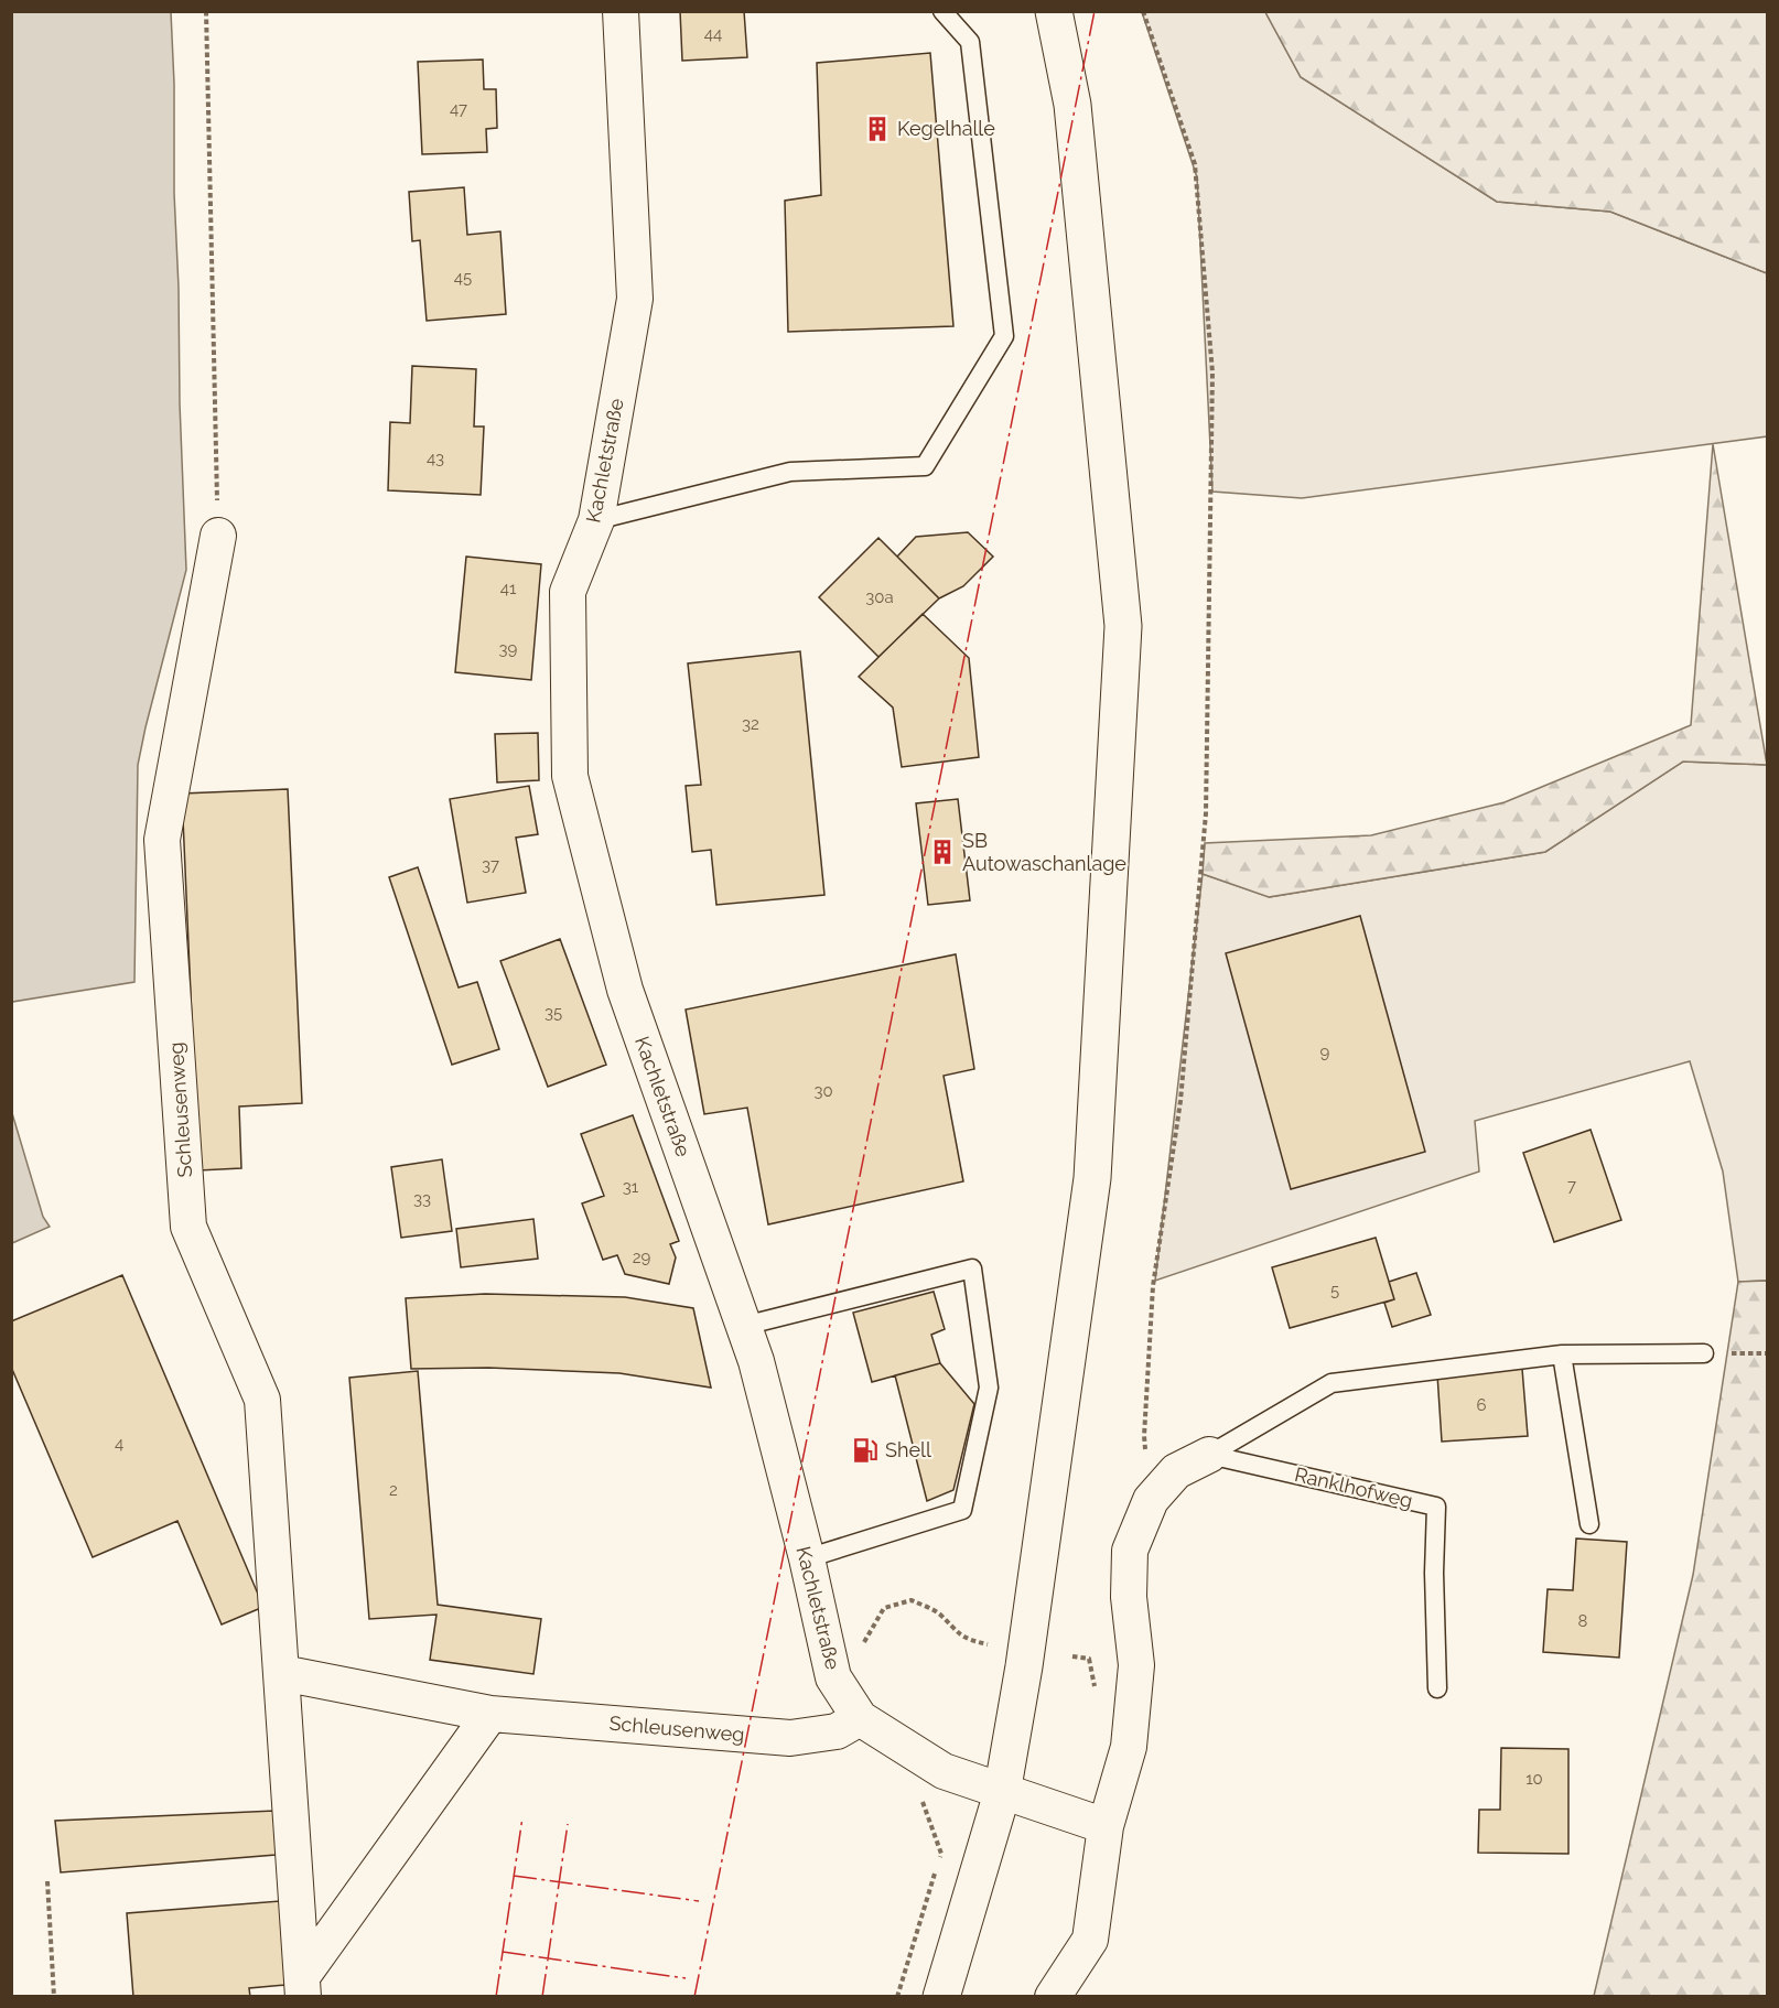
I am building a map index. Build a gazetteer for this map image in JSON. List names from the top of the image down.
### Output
{
  "streets": {
    "street": ["Kachletstraße", "Schleusenweg"],
    "lane": ["Ranklhofweg"]
  },
  "crossings": [
    ["Kachletstraße", "Schleusenweg"]
  ],
  "places": {
    "building": ["Kegelhalle", "SB Autowaschanlage"],
    "fuel station": ["Shell"]
  },
  "house_numbers": [
    "44",
    "47",
    "45",
    "43",
    "41",
    "30a",
    "39",
    "32",
    "37",
    "35",
    "9",
    "30",
    "7",
    "31",
    "33",
    "29",
    "5",
    "6",
    "4",
    "2",
    "8",
    "10"
  ]
}
